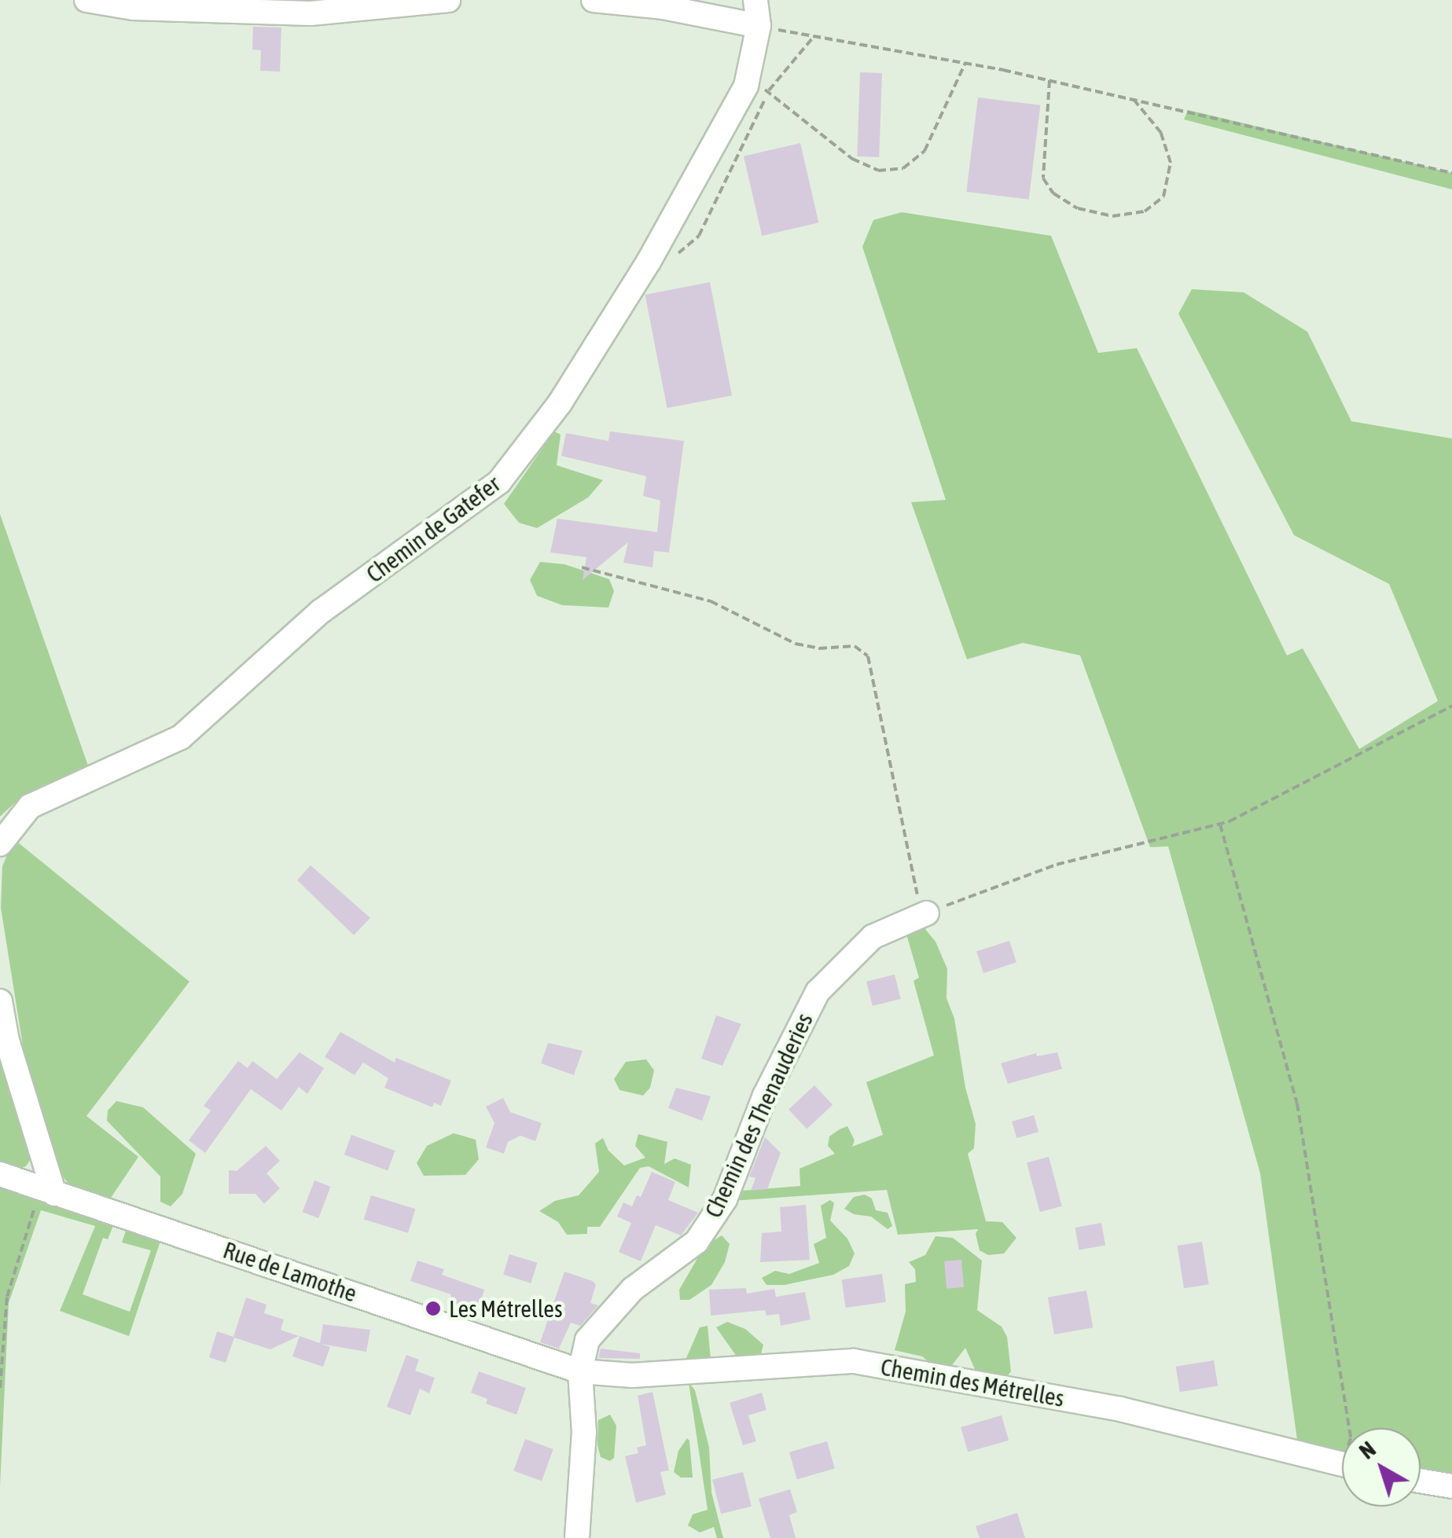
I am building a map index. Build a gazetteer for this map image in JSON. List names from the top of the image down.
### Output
{
  "streets": {
    "street": [
      "Chemin de Gatefer",
      "Chemin des Thenauderies",
      "Rue de Lamothe",
      "Chemin des Métrelles"
    ]
  },
  "crossings": [
    ["Chemin des Thenauderies", "Rue de Lamothe"],
    ["Chemin des Thenauderies", "Chemin des Métrelles"],
    ["Rue de Lamothe", "Chemin des Métrelles"]
  ],
  "places": ["Les Métrelles"],
  "north": "top left"
}
